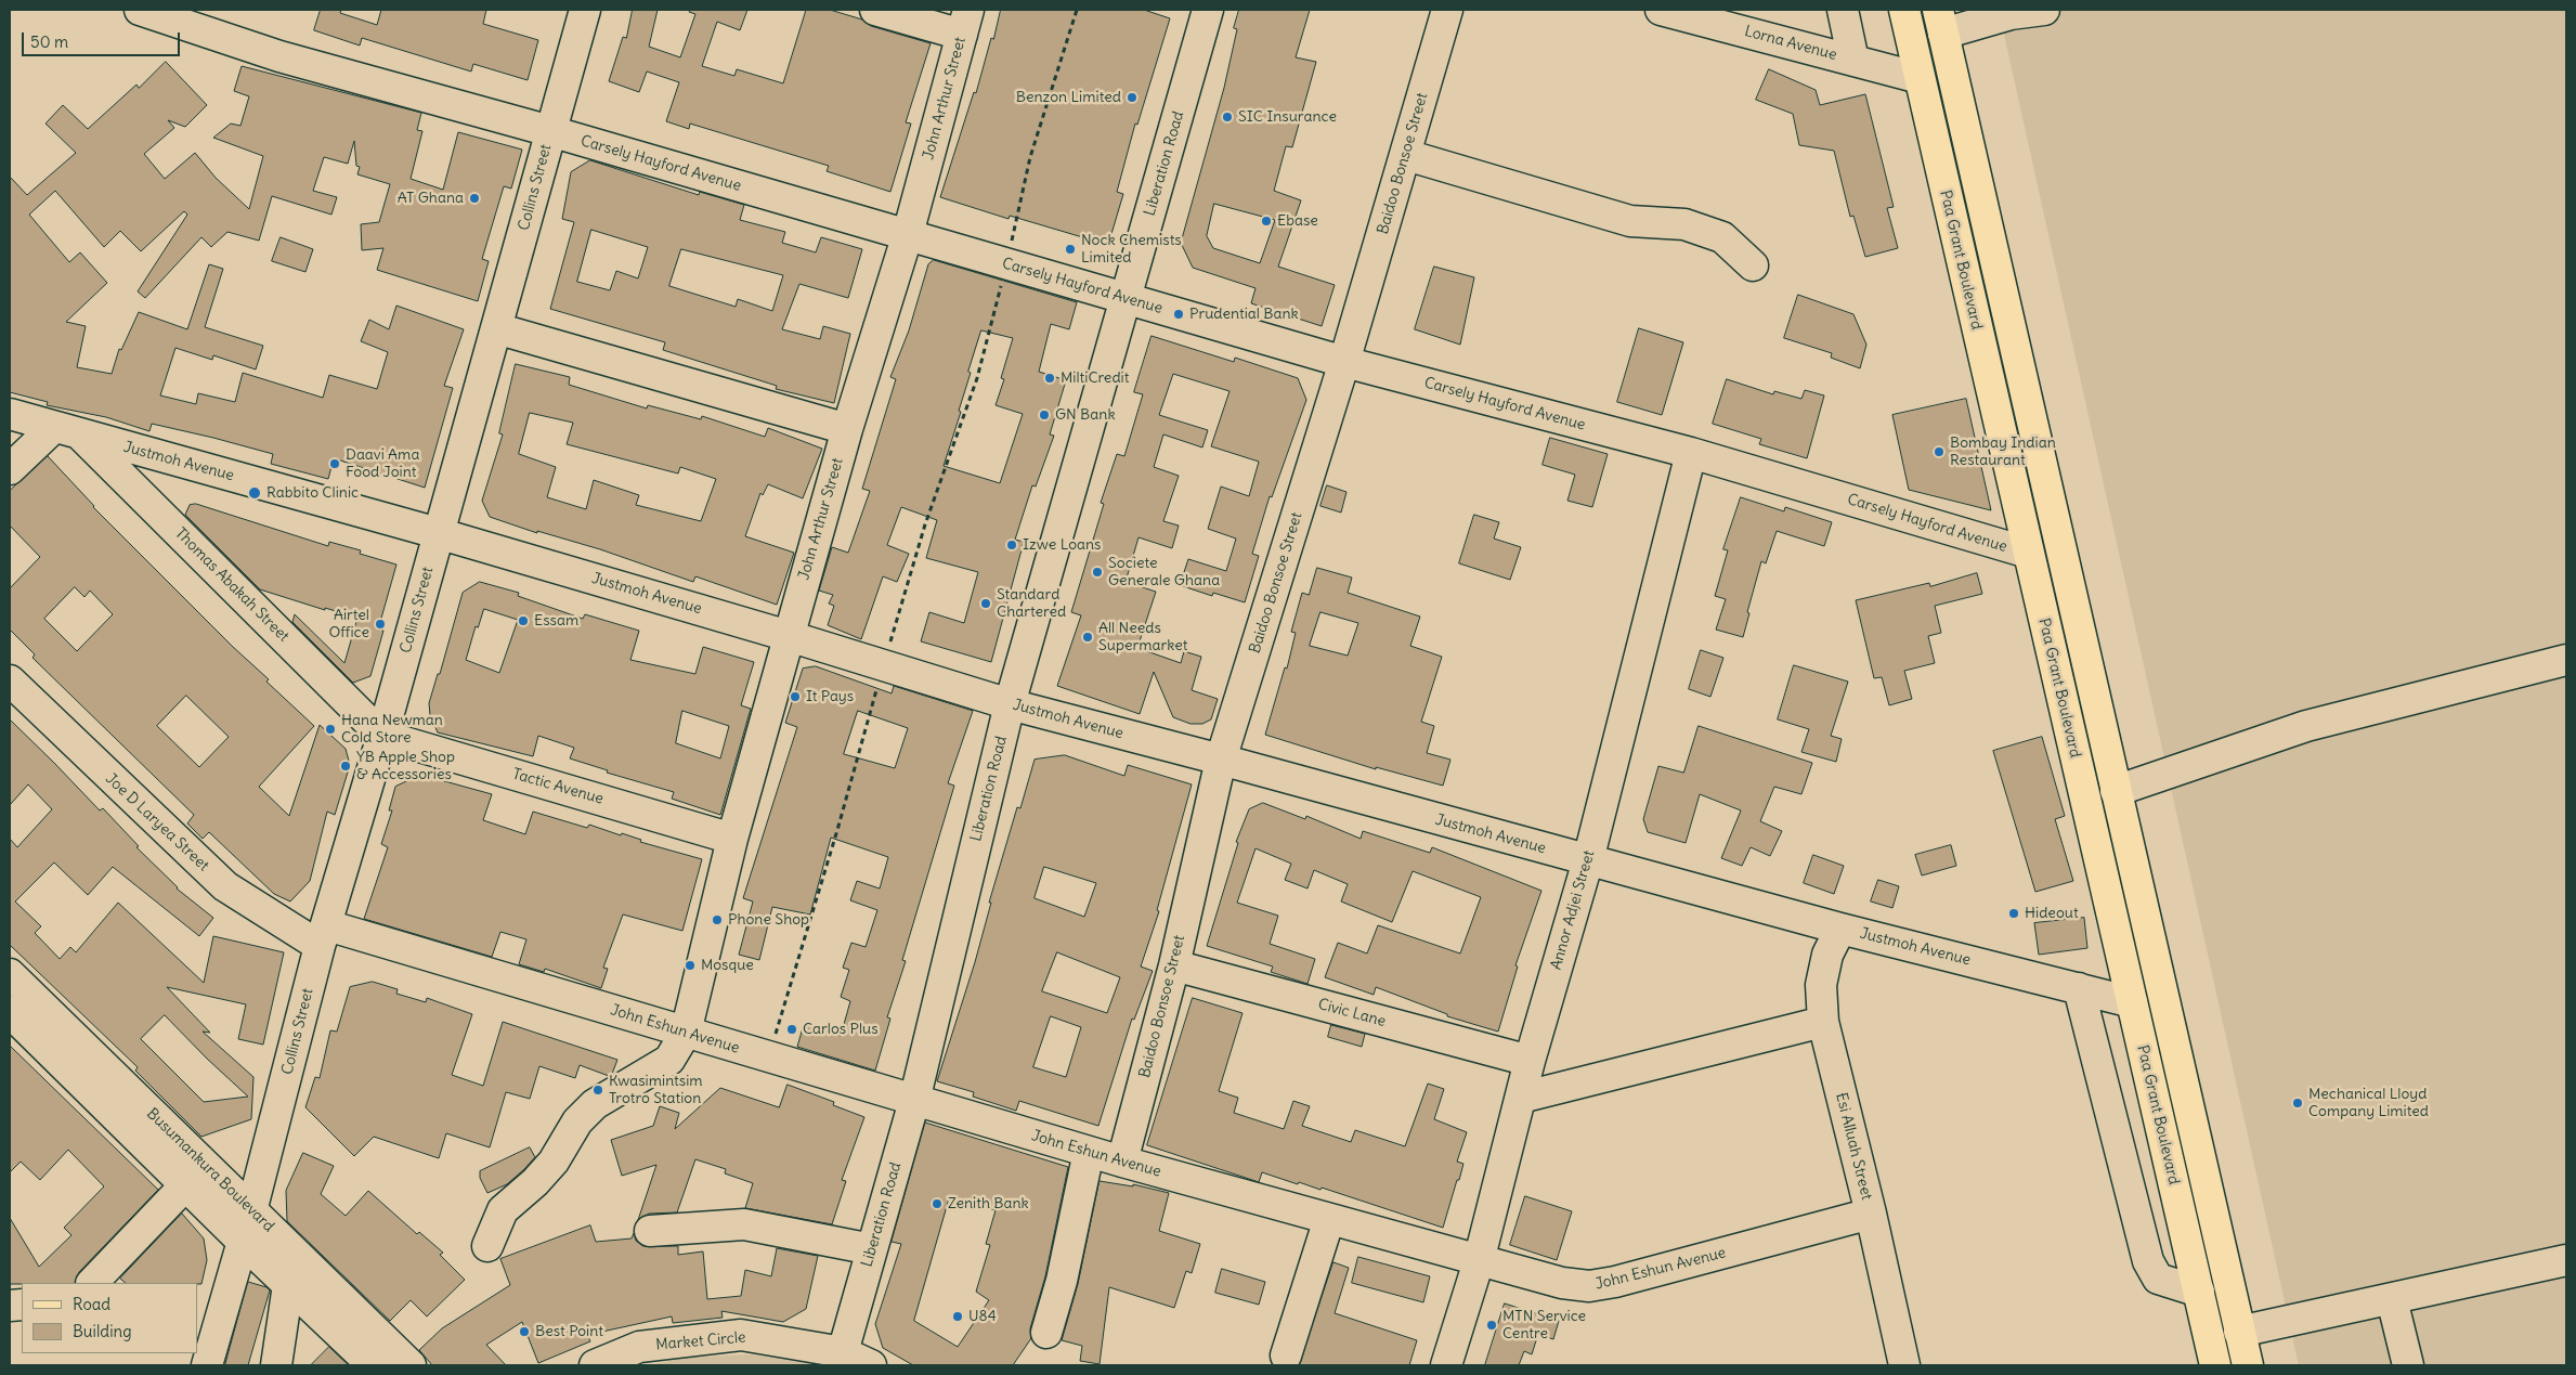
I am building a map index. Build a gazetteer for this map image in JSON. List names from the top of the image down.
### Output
{
  "streets": {
    "main road": ["Paa Grant Boulevard"],
    "street": [
      "Lorna Avenue",
      "John Arthur Street",
      "Carsely Hayford Avenue",
      "Liberation Road",
      "Baidoo Bonsoe Street",
      "Collins Street",
      "Justmoh Avenue",
      "Thomas Abakah Street",
      "Tactic Avenue",
      "Joe D Laryea Street",
      "Annor Adjei Street",
      "Civic Lane",
      "John Eshun Avenue",
      "Esi Alluah Street",
      "Busumankura Boulevard",
      "Market Circle"
    ]
  },
  "crossings": [
    ["Lorna Avenue", "Paa Grant Boulevard"],
    ["John Arthur Street", "Carsely Hayford Avenue"],
    ["John Arthur Street", "Justmoh Avenue"],
    ["John Arthur Street", "Tactic Avenue"],
    ["John Arthur Street", "John Eshun Avenue"],
    ["Carsely Hayford Avenue", "Liberation Road"],
    ["Carsely Hayford Avenue", "Baidoo Bonsoe Street"],
    ["Carsely Hayford Avenue", "Collins Street"],
    ["Carsely Hayford Avenue", "Paa Grant Boulevard"],
    ["Carsely Hayford Avenue", "Annor Adjei Street"],
    ["Liberation Road", "Justmoh Avenue"],
    ["Liberation Road", "John Eshun Avenue"],
    ["Liberation Road", "Market Circle"],
    ["Baidoo Bonsoe Street", "Justmoh Avenue"],
    ["Baidoo Bonsoe Street", "Civic Lane"],
    ["Baidoo Bonsoe Street", "John Eshun Avenue"],
    ["Collins Street", "Justmoh Avenue"],
    ["Collins Street", "Thomas Abakah Street"],
    ["Collins Street", "Tactic Avenue"],
    ["Collins Street", "Joe D Laryea Street"],
    ["Collins Street", "John Eshun Avenue"],
    ["Collins Street", "Busumankura Boulevard"],
    ["Paa Grant Boulevard", "Justmoh Avenue"],
    ["Justmoh Avenue", "Thomas Abakah Street"],
    ["Justmoh Avenue", "Annor Adjei Street"],
    ["Justmoh Avenue", "Esi Alluah Street"],
    ["Thomas Abakah Street", "Tactic Avenue"],
    ["Joe D Laryea Street", "John Eshun Avenue"],
    ["Annor Adjei Street", "Civic Lane"],
    ["Annor Adjei Street", "John Eshun Avenue"],
    ["John Eshun Avenue", "Esi Alluah Street"]
  ],
  "places": [
    "Benzon Limited",
    "SIC Insurance",
    "AT Ghana",
    "Ebase",
    "Nock Chemists Limited",
    "Prudential Bank",
    "MiltiCredit",
    "GN Bank",
    "Bombay Indian Restaurant",
    "Daavi Ama Food Joint",
    "Rabbito Clinic",
    "Izwe Loans",
    "Societe Generale Ghana",
    "Standard Chartered",
    "Essam",
    "Airtel Office",
    "All Needs Supermarket",
    "It Pays",
    "Hana Newman Cold Store",
    "YB Apple Shop & Accessories",
    "Hideout",
    "Phone Shop",
    "Mosque",
    "Carlos Plus",
    "Kwasimintsim Trotro Station",
    "Mechanical Lloyd Company Limited",
    "Zenith Bank",
    "U84",
    "MTN Service Centre",
    "Best Point"
  ],
  "legend": ["Road", "Building"],
  "scale_bar": "50 m"
}
